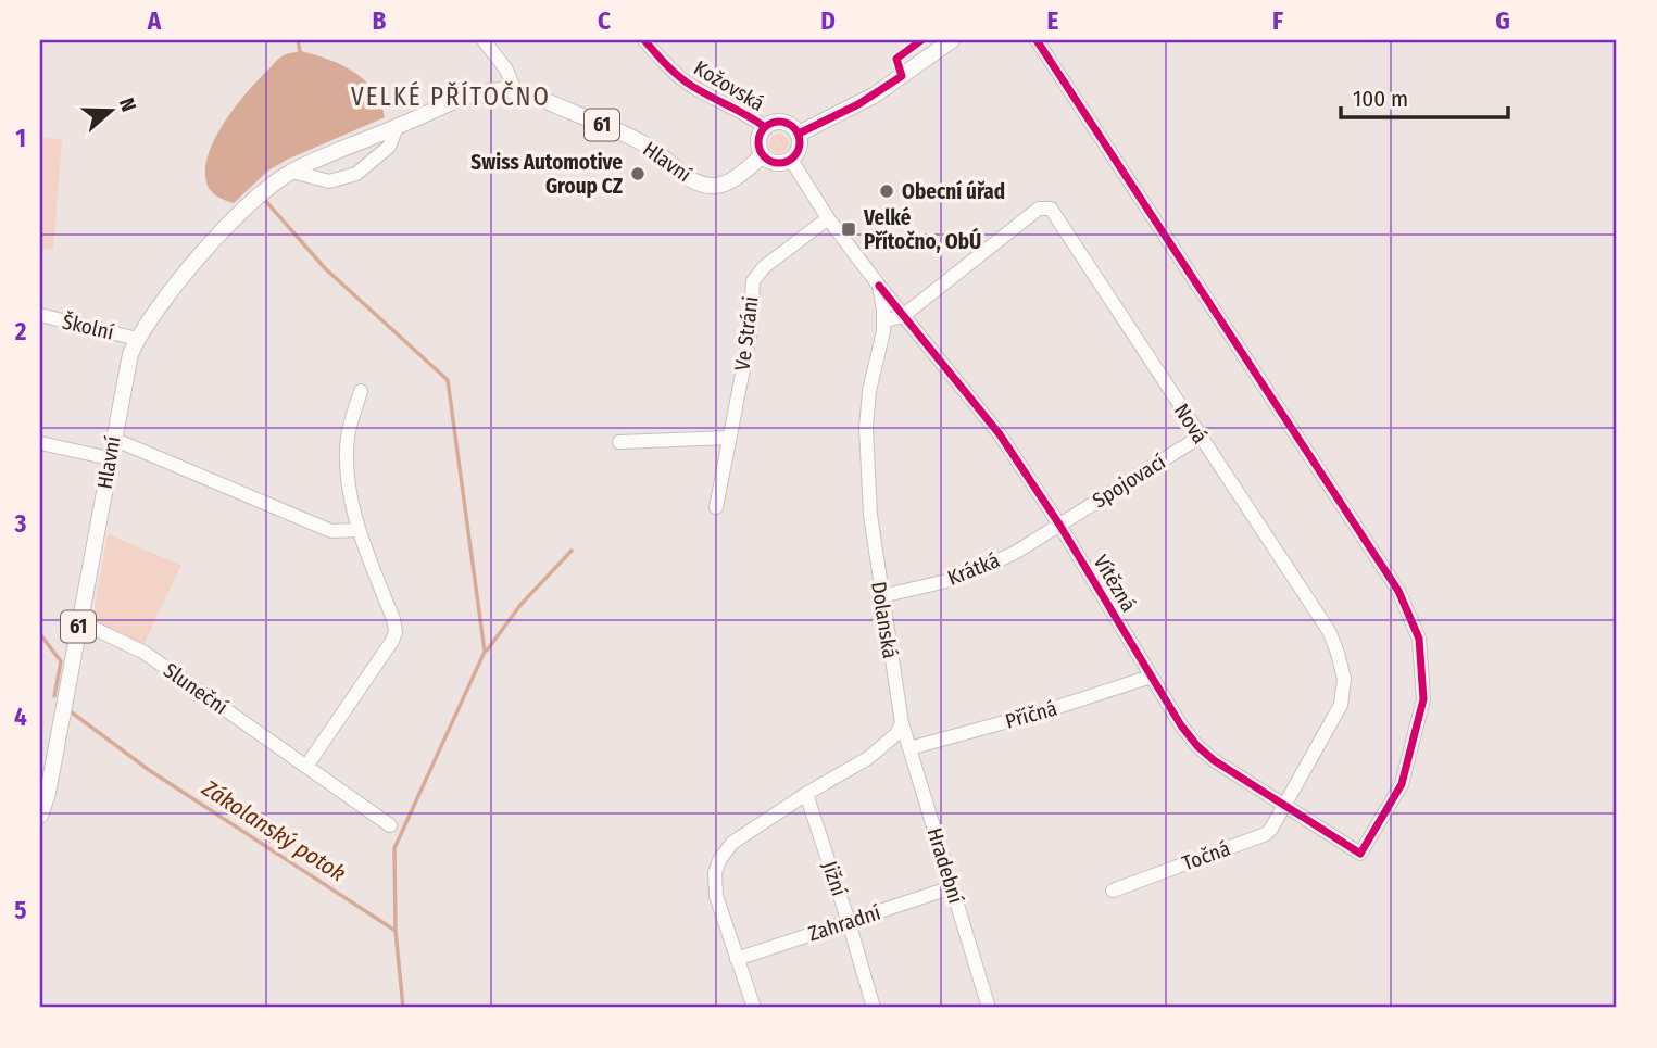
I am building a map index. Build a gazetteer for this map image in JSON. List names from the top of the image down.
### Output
{
  "streets": {
    "main road": ["61", "Hlavní"],
    "street": [
      "Kožovská",
      "Školní",
      "Ve Stráni",
      "Nová",
      "Spojovací",
      "Krátká",
      "Vítězná",
      "Dolanská",
      "Sluneční",
      "Příčná",
      "Točná",
      "Hradební",
      "Jižní",
      "Zahradní"
    ]
  },
  "crossings": [
    ["Kožovská", "Hlavní"],
    ["Hlavní", "Školní"],
    ["Hlavní", "Sluneční"],
    ["Nová", "Spojovací"],
    ["Nová", "Vítězná"],
    ["Nová", "Točná"],
    ["Spojovací", "Krátká"],
    ["Spojovací", "Vítězná"],
    ["Krátká", "Vítězná"],
    ["Krátká", "Dolanská"],
    ["Vítězná", "Dolanská"],
    ["Vítězná", "Příčná"],
    ["Vítězná", "Točná"],
    ["Dolanská", "Hradební"],
    ["Příčná", "Hradební"],
    ["Hradební", "Zahradní"],
    ["Jižní", "Zahradní"]
  ],
  "districts": ["VELKÉ PŘÍTOČNO"],
  "water": ["Zákolanský potok"],
  "places": {
    "other": ["Swiss Automotive Group CZ", "Obecní úřad"],
    "transit": ["Velké Přítočno, ObÚ"]
  },
  "scale_bar": "100 m",
  "north": "right",
  "grid": {
    "columns": [
      "A",
      "B",
      "C",
      "D",
      "E",
      "F",
      "G"
    ],
    "rows": [
      "1",
      "2",
      "3",
      "4",
      "5"
    ]
  }
}
